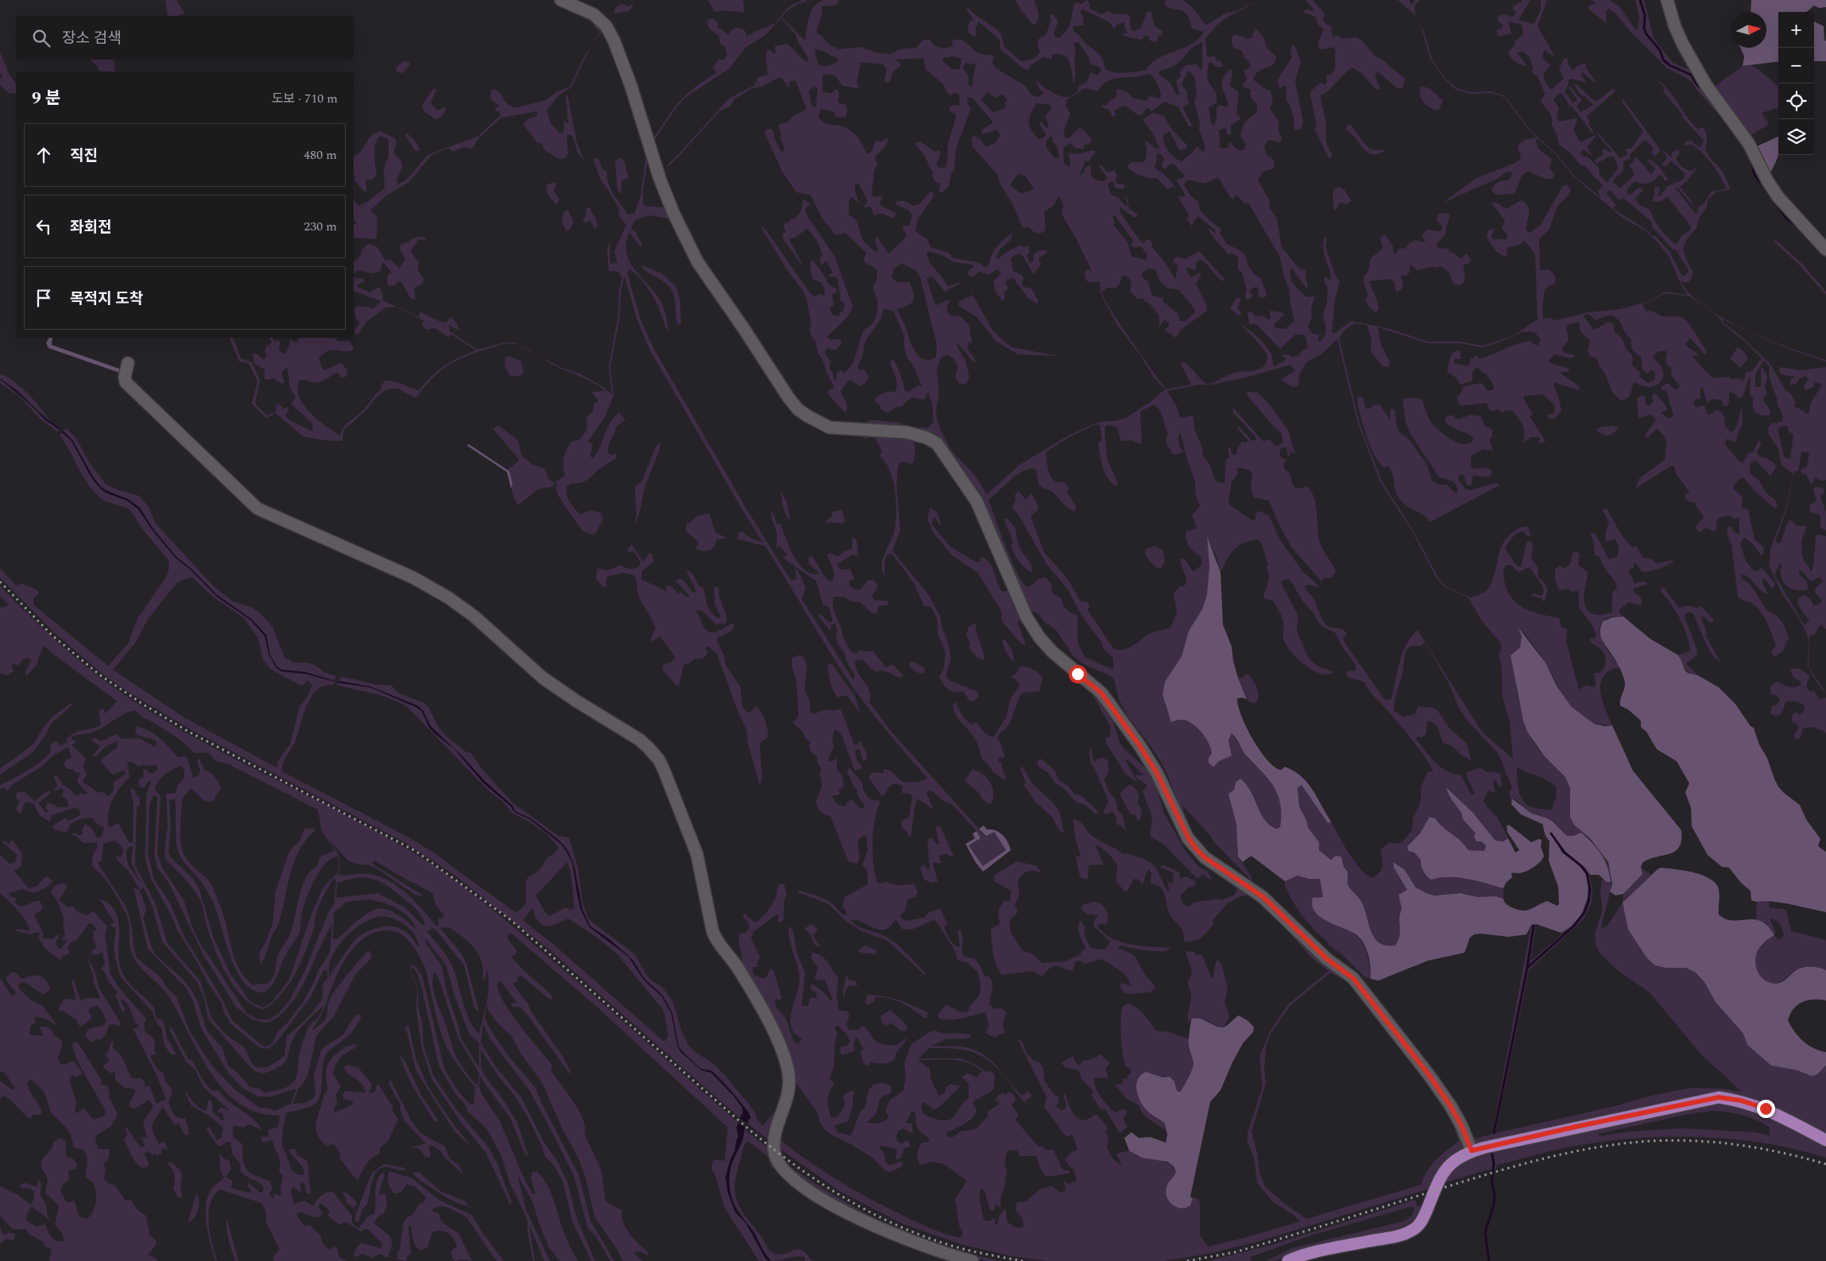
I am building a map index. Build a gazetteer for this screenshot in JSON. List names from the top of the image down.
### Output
{
  "north": "right",
  "page": {
    "map_buttons": ["+", "−"],
    "search": "장소 검색",
    "heading": ["9 분", "도보 · 710 m"],
    "list": [
      ["직진", "480 m"],
      ["좌회전", "230 m"],
      "목적지 도착"
    ]
  }
}
